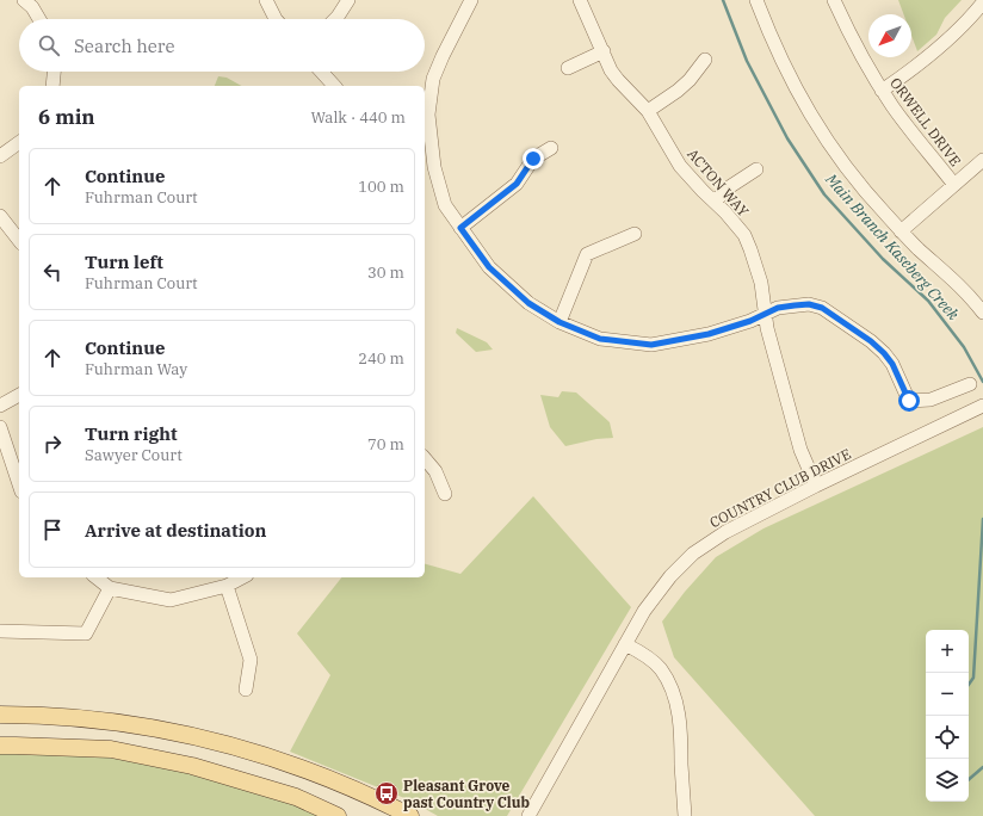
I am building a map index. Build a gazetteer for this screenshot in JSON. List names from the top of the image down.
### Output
{
  "streets": {
    "street": ["ORWELL DRIVE", "ACTON WAY", "COUNTRY CLUB DRIVE"]
  },
  "crossings": [
    ["ACTON WAY", "COUNTRY CLUB DRIVE"]
  ],
  "water": ["Main Branch Kaseberg Creek"],
  "places": {
    "bus stop": ["Pleasant Grove past Country Club"]
  },
  "north": "bottom left",
  "page": {
    "search": "Search here",
    "heading": ["6 min", "Walk · 440 m"],
    "list": [
      ["Continue", "Fuhrman Court", "100 m"],
      ["Turn left", "Fuhrman Court", "30 m"],
      ["Continue", "Fuhrman Way", "240 m"],
      ["Turn right", "Sawyer Court", "70 m"],
      "Arrive at destination"
    ],
    "map_buttons": ["+", "−"]
  }
}
